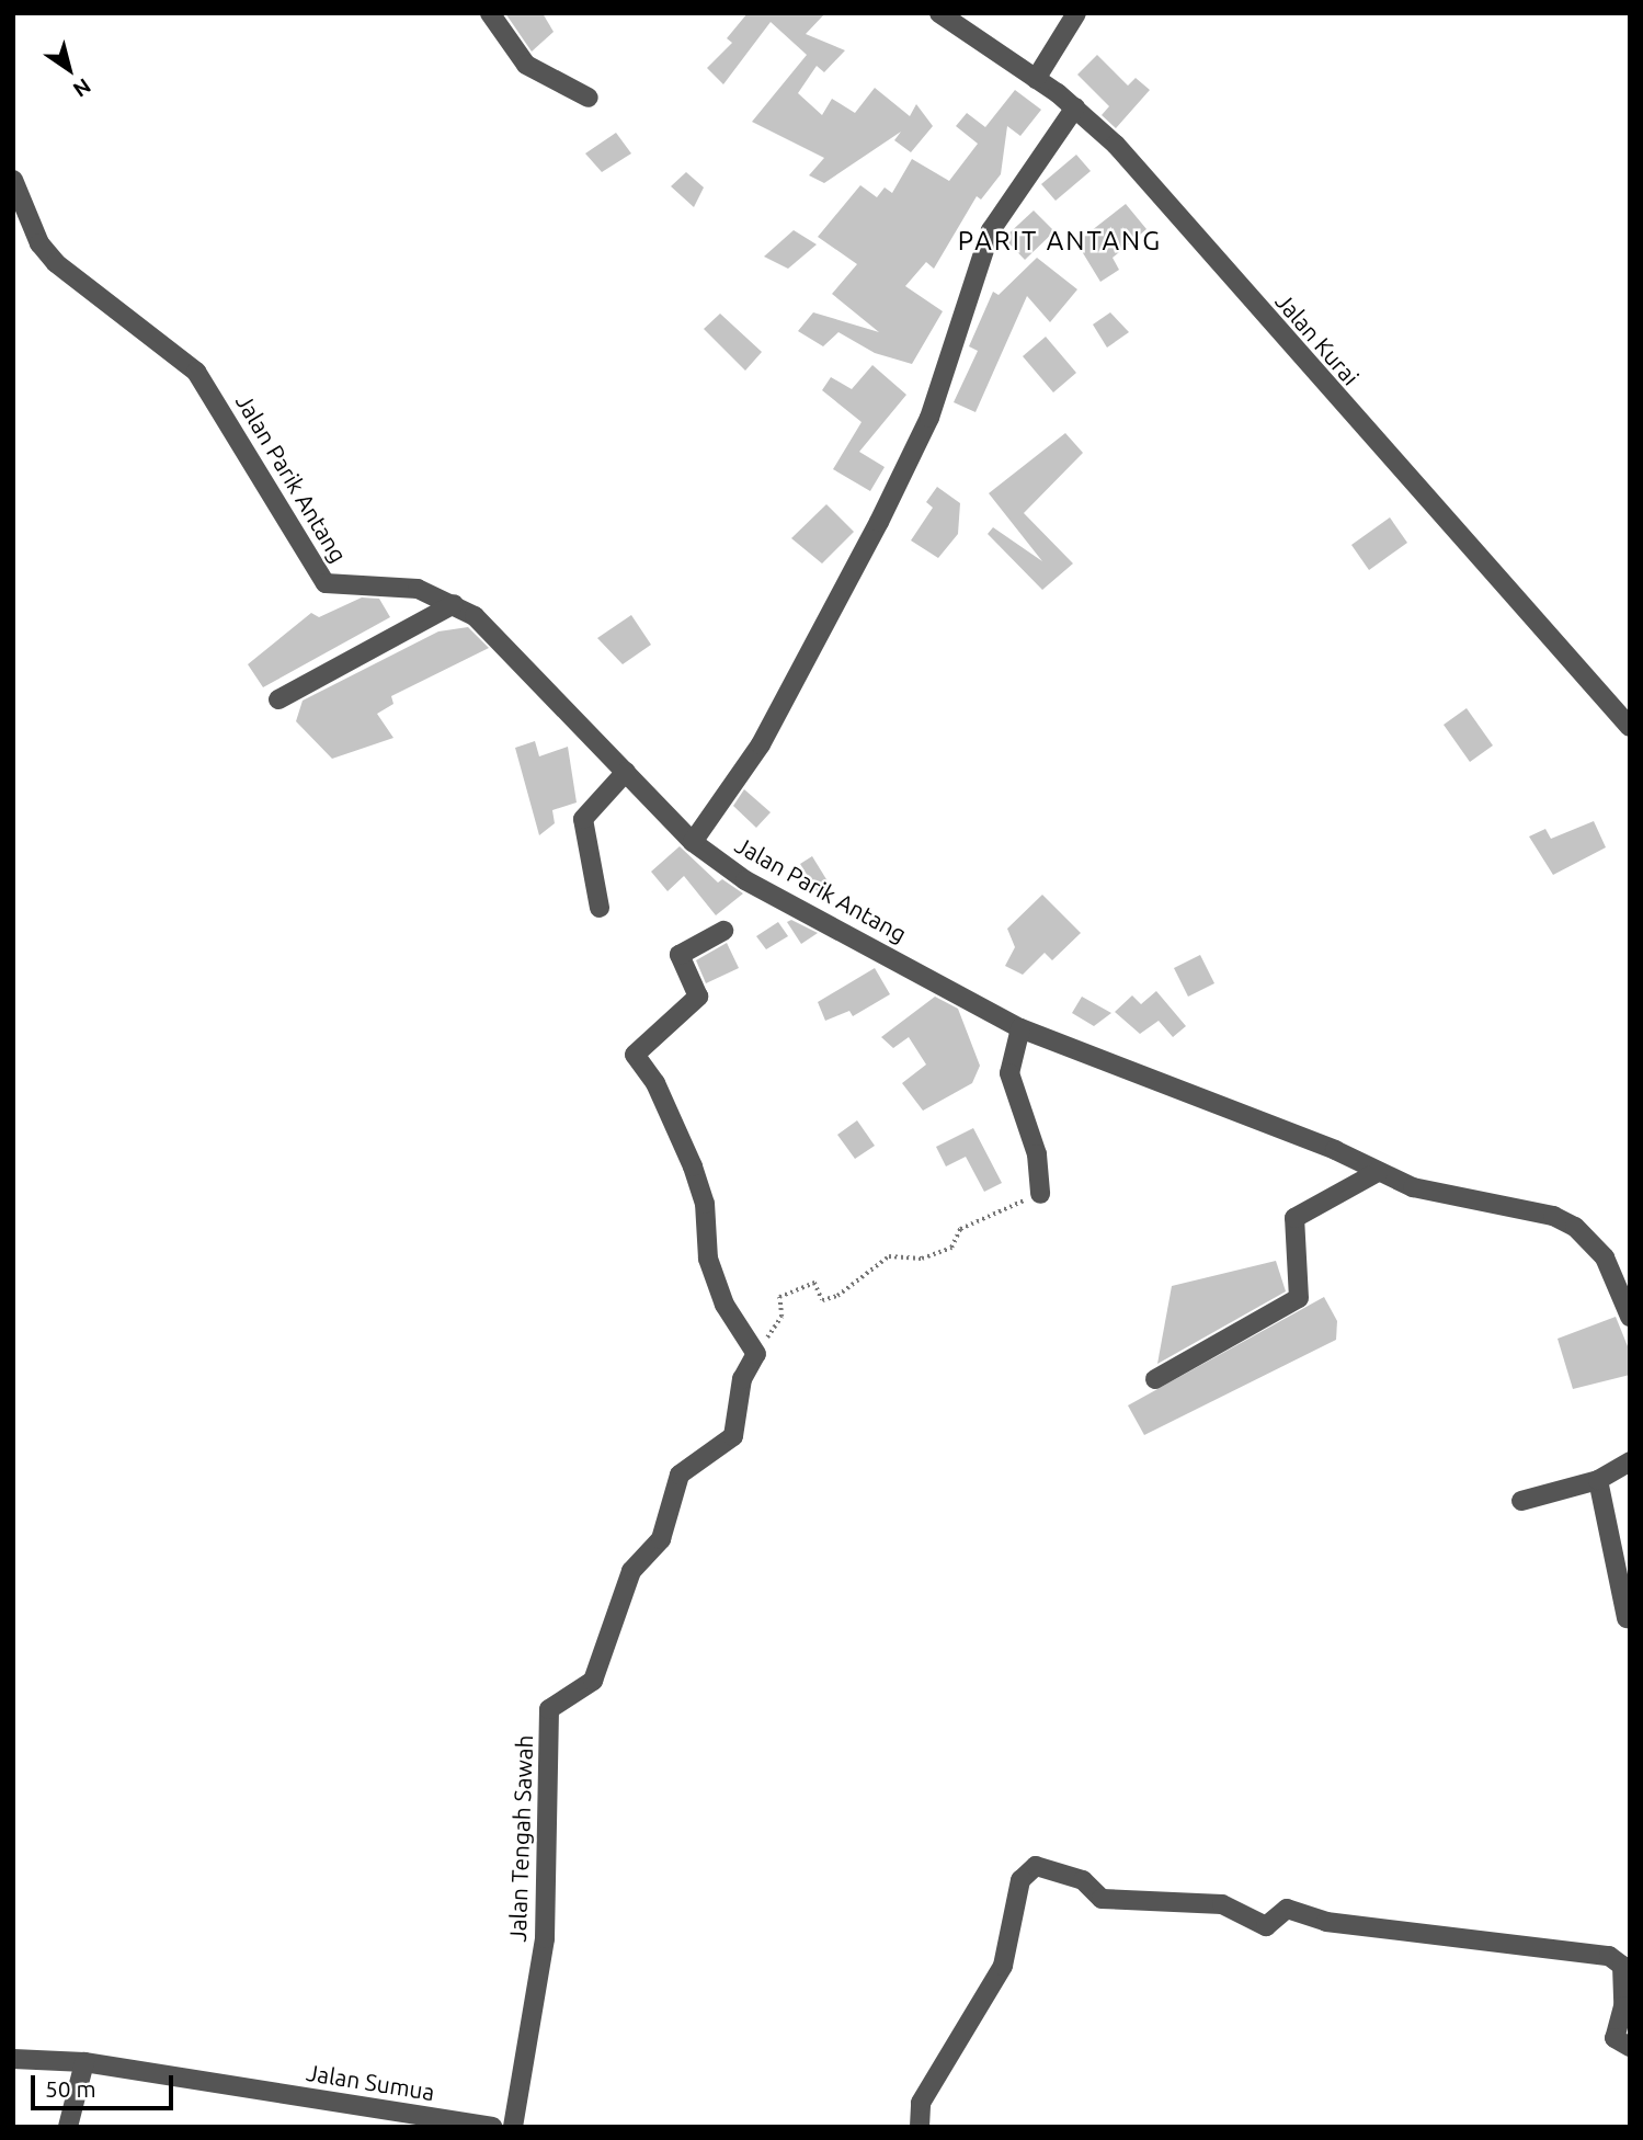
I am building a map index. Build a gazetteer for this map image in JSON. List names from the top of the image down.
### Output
{
  "streets": {
    "street": [
      "Jalan Kurai",
      "Jalan Parik Antang",
      "Jalan Tengah Sawah",
      "Jalan Sumua"
    ]
  },
  "districts": ["PARIT ANTANG"],
  "scale_bar": "50 m",
  "north": "bottom right"
}
